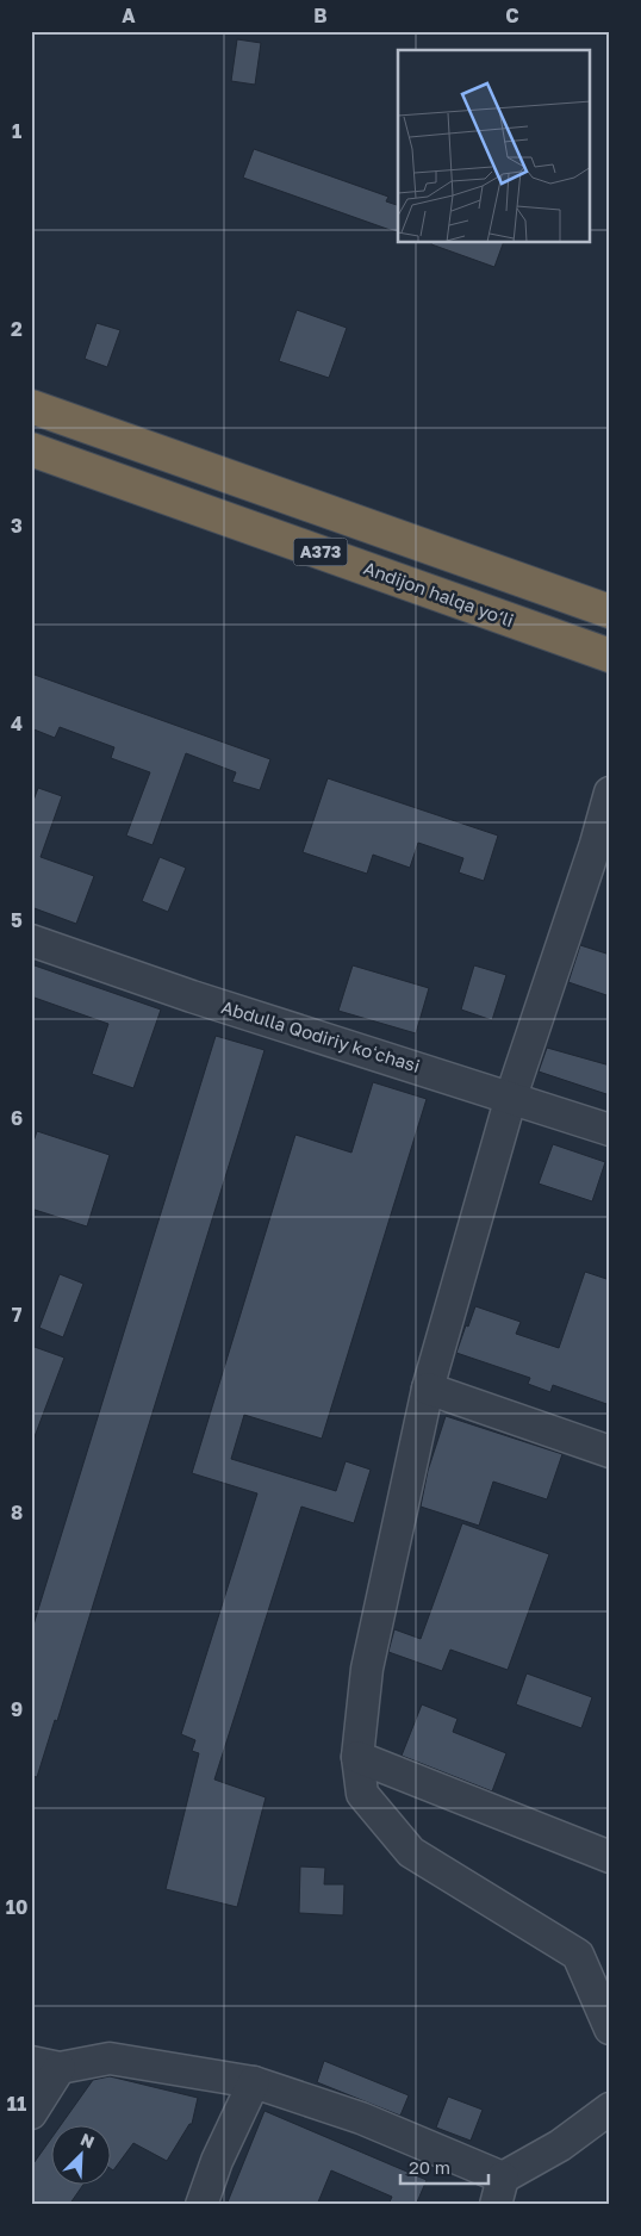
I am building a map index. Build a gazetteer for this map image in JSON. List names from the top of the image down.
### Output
{
  "streets": {
    "highway": ["A373", "Andijon halqa yo‘li"],
    "street": ["Abdulla Qodiriy koʻchasi"]
  },
  "scale_bar": "20 m",
  "north": "top right",
  "grid": {
    "columns": ["A", "B", "C"],
    "rows": [
      "1",
      "2",
      "3",
      "4",
      "5",
      "6",
      "7",
      "8",
      "9",
      "10",
      "11"
    ]
  }
}
